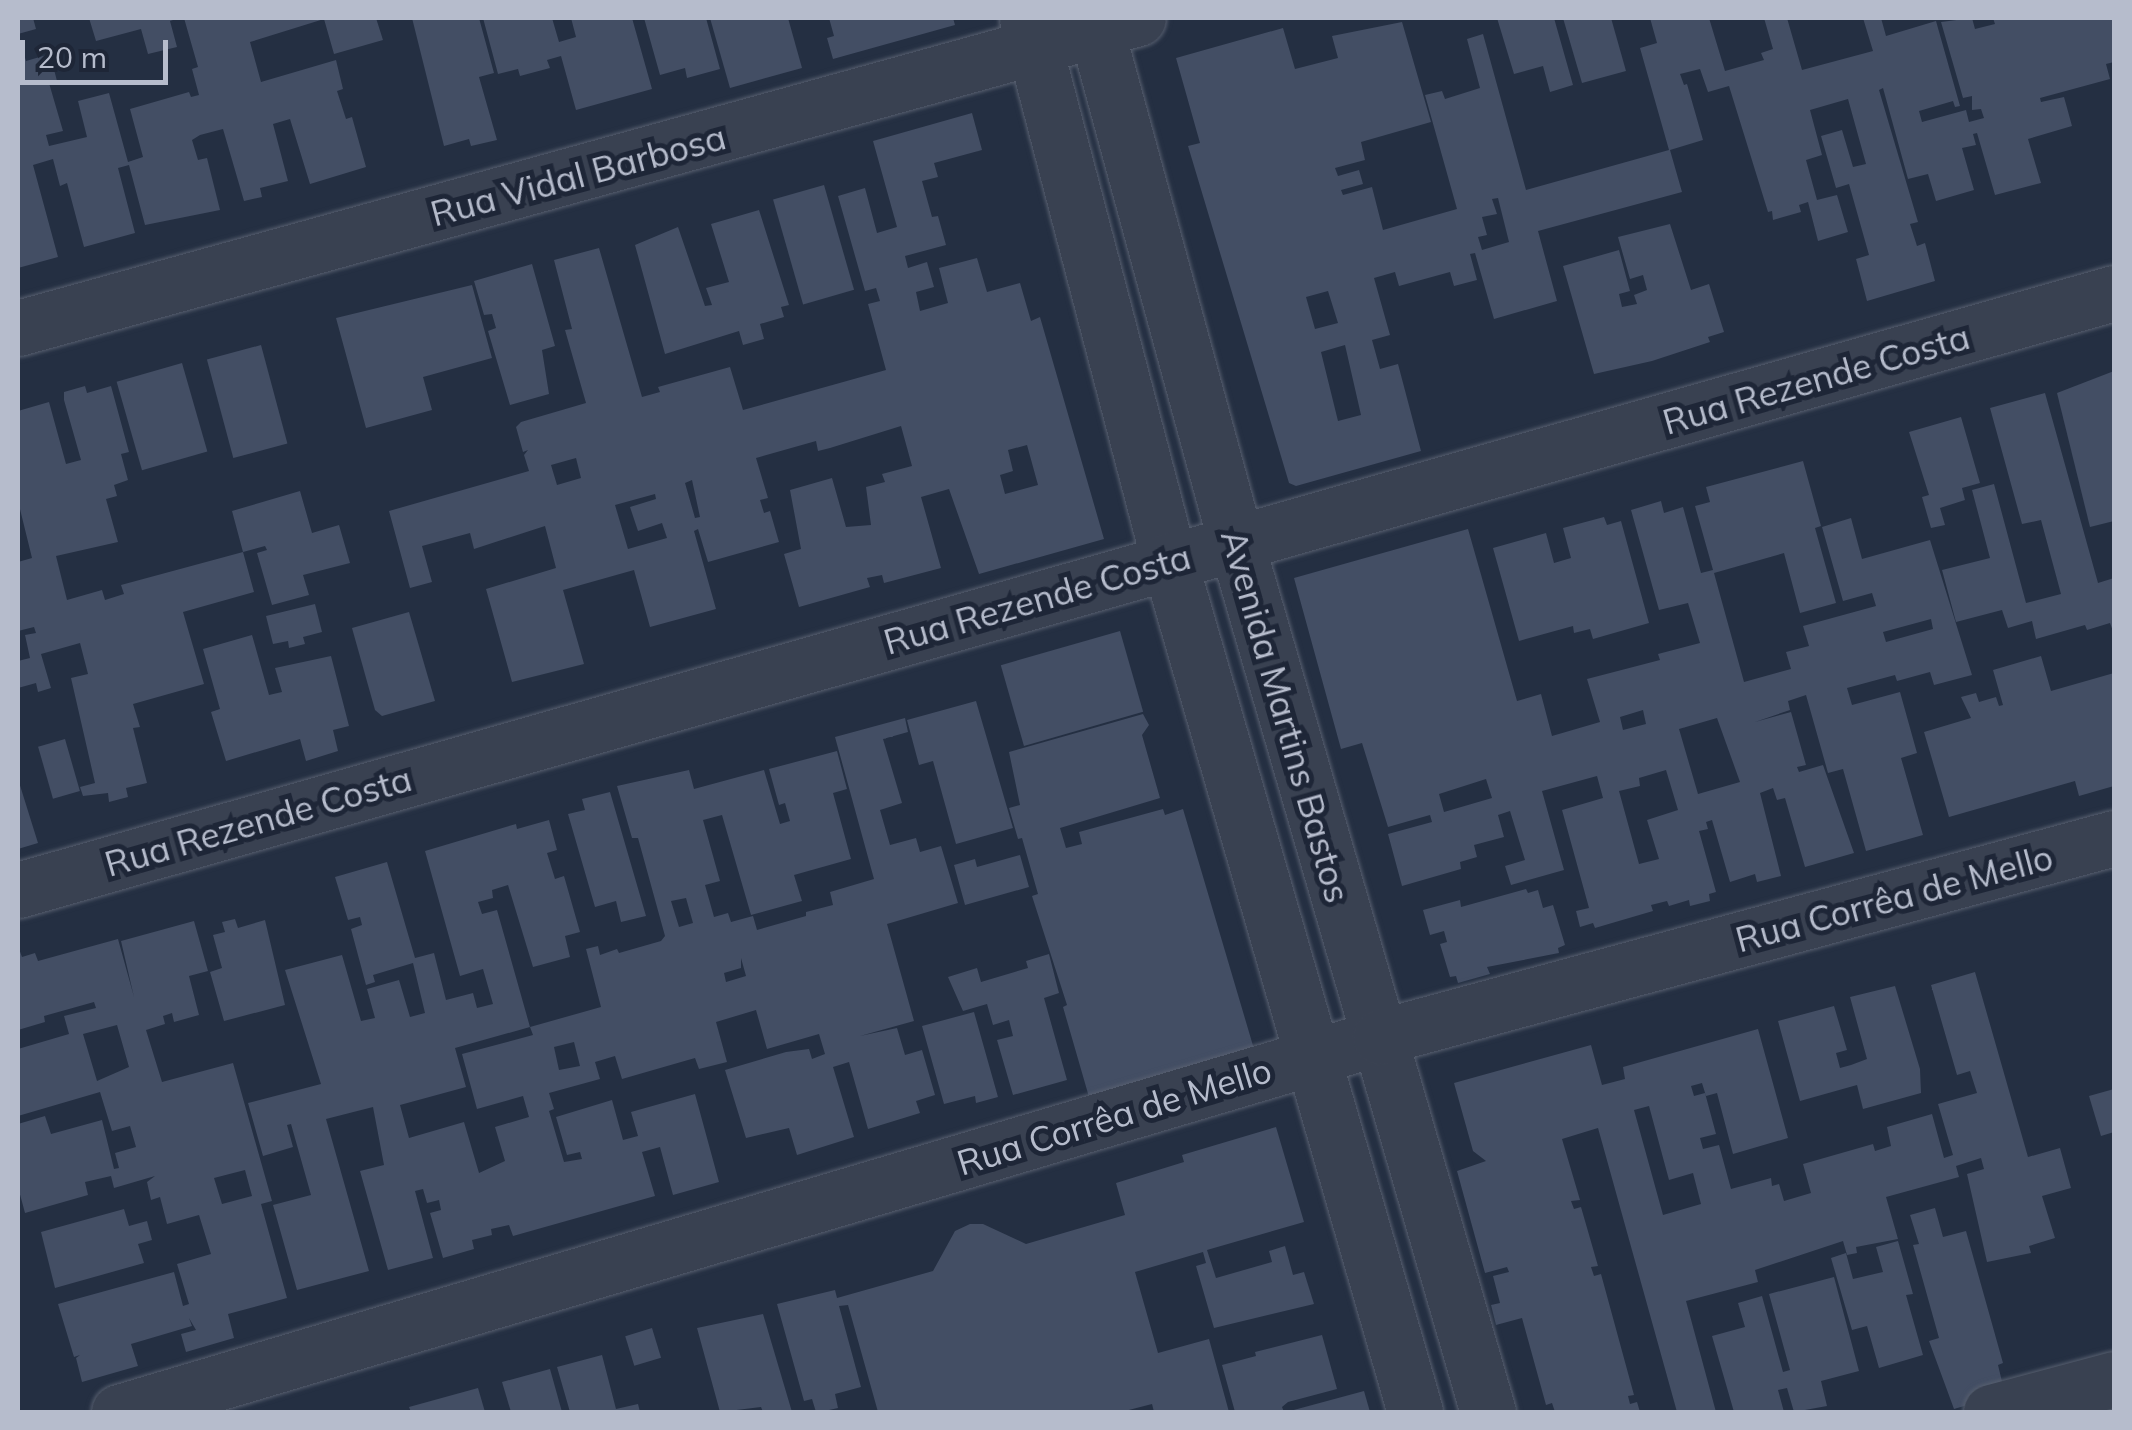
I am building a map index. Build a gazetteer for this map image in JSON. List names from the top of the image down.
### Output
{
  "streets": {
    "street": [
      "Rua Vidal Barbosa",
      "Rua Rezende Costa",
      "Avenida Martins Bastos",
      "Rua Corrêa de Mello"
    ]
  },
  "crossings": [
    ["Rua Vidal Barbosa", "Avenida Martins Bastos"],
    ["Rua Rezende Costa", "Avenida Martins Bastos"],
    ["Avenida Martins Bastos", "Rua Corrêa de Mello"]
  ],
  "scale_bar": "20 m"
}
